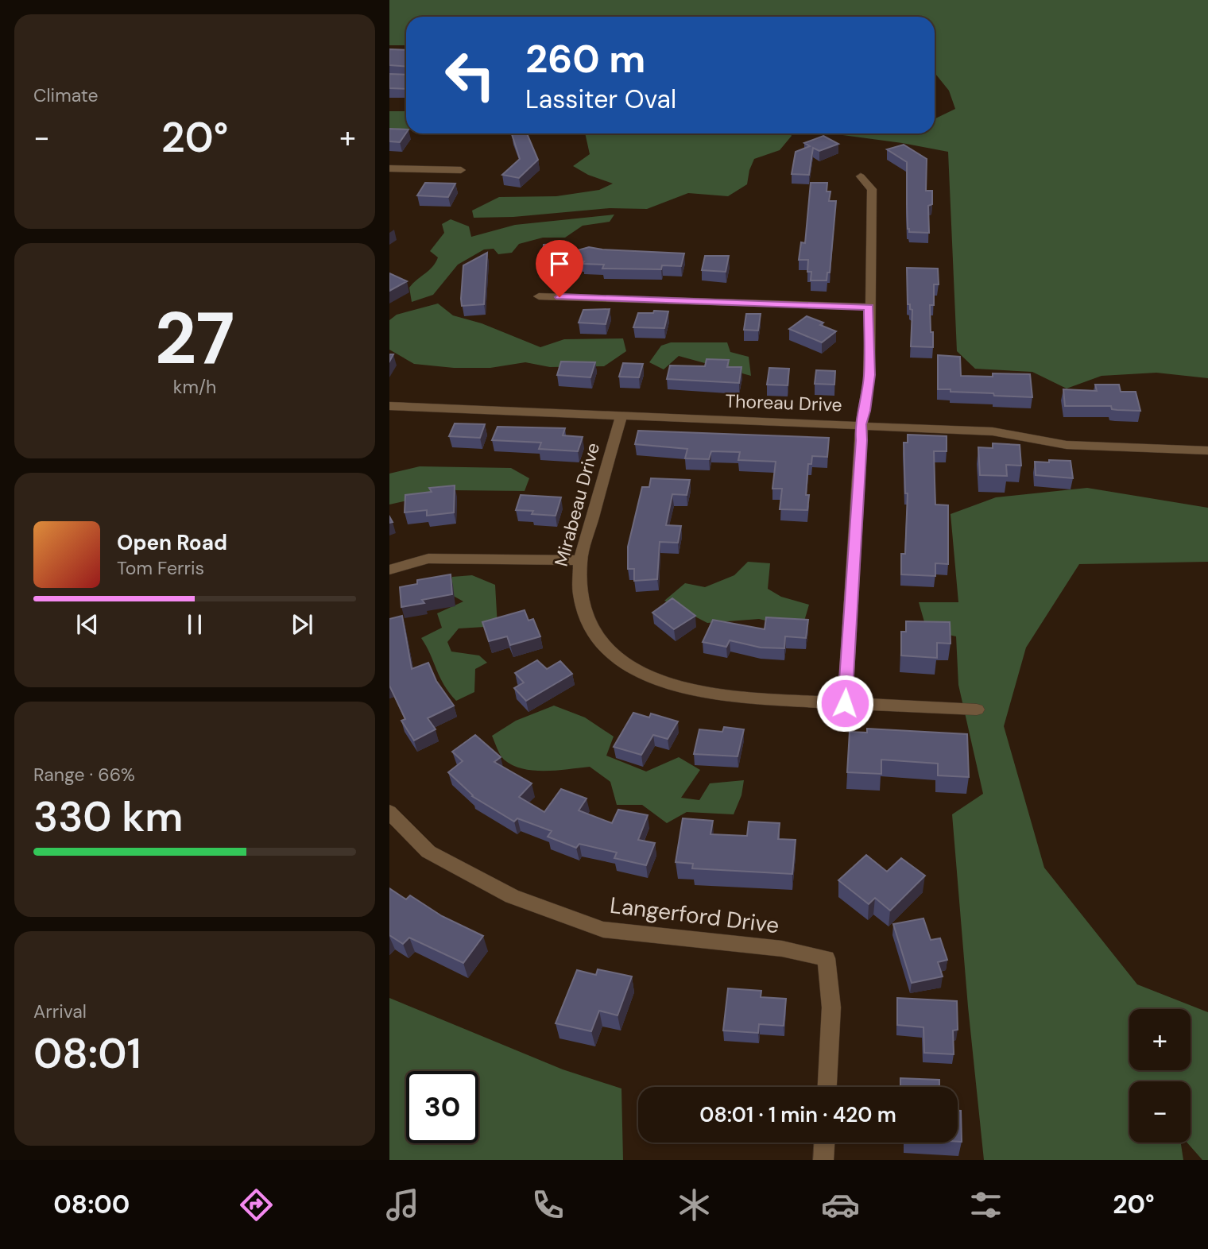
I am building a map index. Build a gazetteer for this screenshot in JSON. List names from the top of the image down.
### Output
{
  "streets": {
    "street": ["Thoreau Drive", "Mirabeau Drive", "Langerford Drive"]
  },
  "crossings": [
    ["Thoreau Drive", "Mirabeau Drive"]
  ],
  "page": {
    "tile": [
      "Climate",
      ["27", "km/h"],
      ["Range · 66%", "330 km"],
      ["Arrival", "08:01"]
    ],
    "turn": ["260 m", "Lassiter Oval"],
    "heat": ["−", "20°", "+"],
    "song": ["Open Road", "Tom Ferris"],
    "map_buttons": ["+", "−"],
    "limit": "30",
    "trip": "08:01 · 1 min · 420 m",
    "tabs": ["08:00", "20°"]
  }
}
